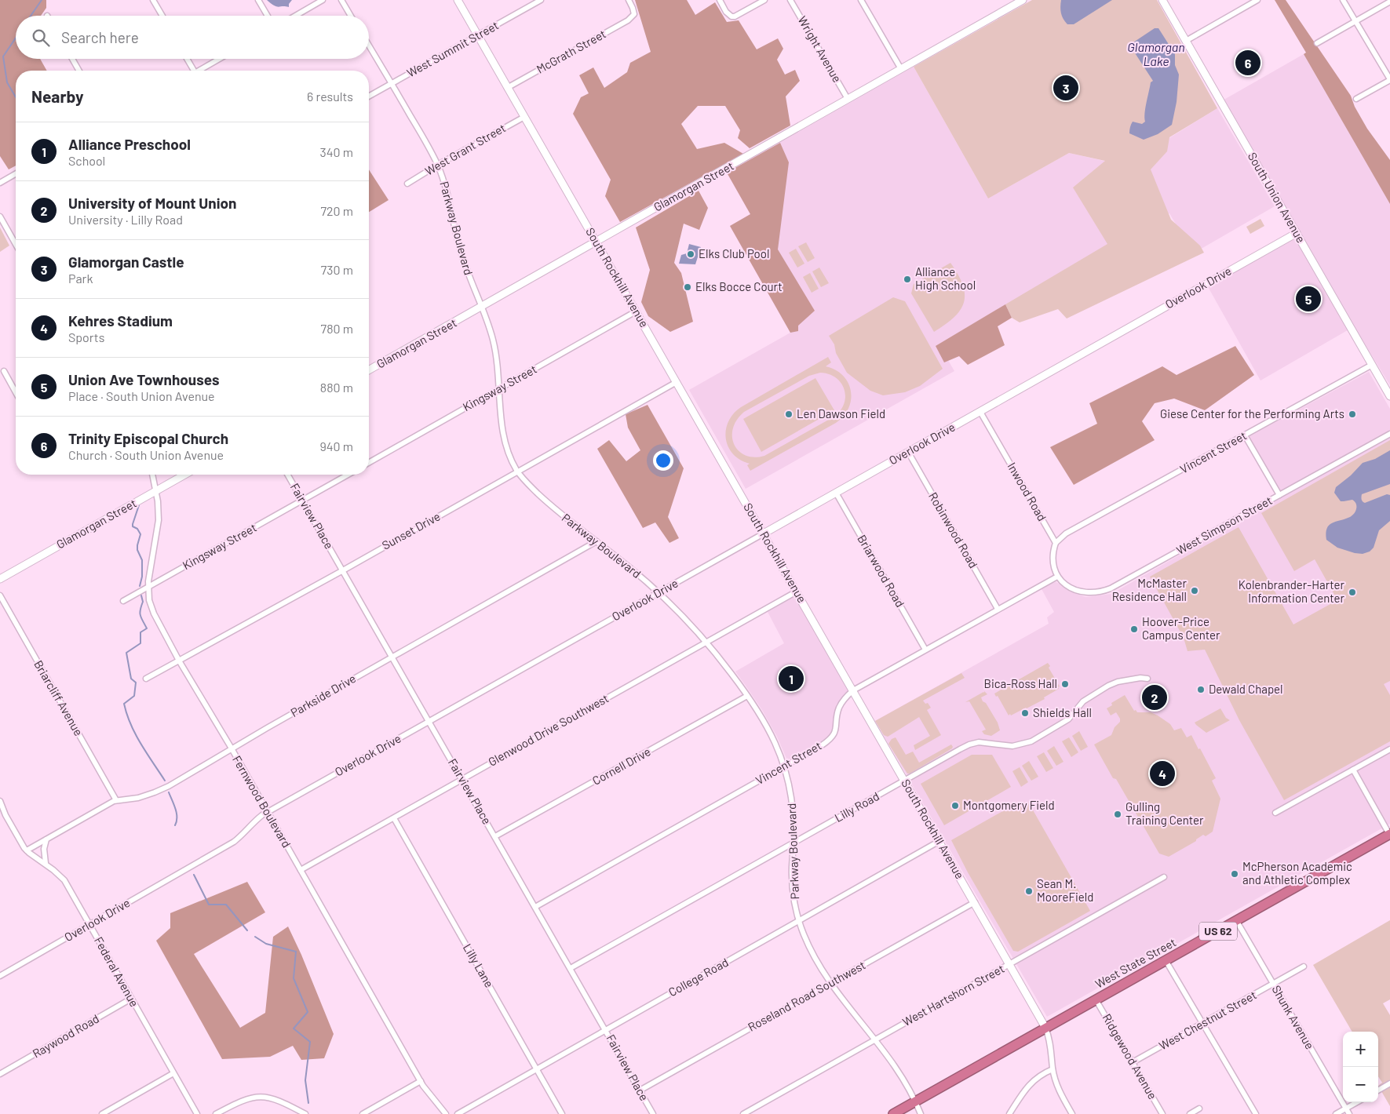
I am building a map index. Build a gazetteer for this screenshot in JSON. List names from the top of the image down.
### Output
{
  "streets": {
    "highway": ["US 62", "West State Street"],
    "street": [
      "West Summit Street",
      "Wright Avenue",
      "McGrath Street",
      "West Grant Street",
      "Glamorgan Street",
      "South Union Avenue",
      "Parkway Boulevard",
      "South Rockhill Avenue",
      "Overlook Drive",
      "Kingsway Street",
      "Vincent Street",
      "Inwood Road",
      "Fairview Place",
      "West Simpson Street",
      "Robinwood Road",
      "Sunset Drive",
      "Briarwood Road",
      "Parkside Drive",
      "Briarcliff Avenue",
      "Glenwood Drive Southwest",
      "Cornell Drive",
      "Fernwood Boulevard",
      "Lilly Road",
      "Lilly Lane",
      "Federal Avenue",
      "College Road",
      "West Hartshorn Street",
      "Roseland Road Southwest",
      "Shunk Avenue",
      "West Chestnut Street",
      "Raywood Road",
      "Ridgewood Avenue"
    ]
  },
  "crossings": [
    ["West Summit Street", "Parkway Boulevard"],
    ["West Summit Street", "South Rockhill Avenue"],
    ["Wright Avenue", "Glamorgan Street"],
    ["McGrath Street", "South Rockhill Avenue"],
    ["West Grant Street", "Parkway Boulevard"],
    ["West Grant Street", "South Rockhill Avenue"],
    ["Glamorgan Street", "Parkway Boulevard"],
    ["Glamorgan Street", "South Rockhill Avenue"],
    ["Glamorgan Street", "Fernwood Boulevard"],
    ["South Union Avenue", "Overlook Drive"],
    ["South Union Avenue", "Vincent Street"],
    ["Parkway Boulevard", "Overlook Drive"],
    ["Parkway Boulevard", "Kingsway Street"],
    ["Parkway Boulevard", "Vincent Street"],
    ["Parkway Boulevard", "Sunset Drive"],
    ["Parkway Boulevard", "Parkside Drive"],
    ["Parkway Boulevard", "Glenwood Drive Southwest"],
    ["Parkway Boulevard", "Cornell Drive"],
    ["Parkway Boulevard", "Lilly Road"],
    ["Parkway Boulevard", "West State Street"],
    ["Parkway Boulevard", "College Road"],
    ["Parkway Boulevard", "West Hartshorn Street"],
    ["Parkway Boulevard", "Roseland Road Southwest"],
    ["South Rockhill Avenue", "Overlook Drive"],
    ["South Rockhill Avenue", "Kingsway Street"],
    ["South Rockhill Avenue", "Vincent Street"],
    ["South Rockhill Avenue", "Sunset Drive"],
    ["South Rockhill Avenue", "Glenwood Drive Southwest"],
    ["South Rockhill Avenue", "Lilly Road"],
    ["South Rockhill Avenue", "West State Street"],
    ["South Rockhill Avenue", "College Road"],
    ["South Rockhill Avenue", "West Hartshorn Street"],
    ["South Rockhill Avenue", "Roseland Road Southwest"],
    ["Overlook Drive", "Inwood Road"],
    ["Overlook Drive", "Fairview Place"],
    ["Overlook Drive", "Robinwood Road"],
    ["Overlook Drive", "Briarwood Road"],
    ["Overlook Drive", "Fernwood Boulevard"],
    ["Overlook Drive", "Federal Avenue"],
    ["Kingsway Street", "Fairview Place"],
    ["Kingsway Street", "Fernwood Boulevard"],
    ["Vincent Street", "Inwood Road"],
    ["Vincent Street", "Fairview Place"],
    ["Vincent Street", "West Simpson Street"],
    ["Vincent Street", "Robinwood Road"],
    ["Vincent Street", "Briarwood Road"],
    ["Fairview Place", "Sunset Drive"],
    ["Fairview Place", "Parkside Drive"],
    ["Fairview Place", "Glenwood Drive Southwest"],
    ["Fairview Place", "Cornell Drive"],
    ["Fairview Place", "Lilly Road"],
    ["Fairview Place", "College Road"],
    ["Fairview Place", "Roseland Road Southwest"],
    ["Sunset Drive", "Fernwood Boulevard"],
    ["Parkside Drive", "Briarcliff Avenue"],
    ["Parkside Drive", "Fernwood Boulevard"],
    ["Parkside Drive", "Federal Avenue"],
    ["Glenwood Drive Southwest", "Fernwood Boulevard"],
    ["Glenwood Drive Southwest", "Lilly Lane"],
    ["West State Street", "Shunk Avenue"],
    ["West State Street", "Ridgewood Avenue"],
    ["Lilly Lane", "College Road"],
    ["Federal Avenue", "Raywood Road"],
    ["Shunk Avenue", "West Chestnut Street"],
    ["West Chestnut Street", "Ridgewood Avenue"]
  ],
  "water": ["Glamorgan Lake"],
  "places": [
    "Elks Club Pool",
    "Alliance High School",
    "Elks Bocce Court",
    "Len Dawson Field",
    "Giese Center for the Performing Arts",
    "McMaster Residence Hall",
    "Kolenbrander-Harter Information Center",
    "Hoover-Price Campus Center",
    "Bica-Ross Hall",
    "Dewald Chapel",
    "Shields Hall",
    "Montgomery Field",
    "Gulling Training Center",
    "McPherson Academic and Athletic Complex",
    "Sean M. MooreField"
  ],
  "page": {
    "search": "Search here",
    "pins": [
      "6",
      "3",
      "5",
      "1",
      "2",
      "4"
    ],
    "heading": ["Nearby", "6 results"],
    "list": [
      {
        "mark": "1",
        "name": "Alliance Preschool",
        "note": "School",
        "value": "340 m"
      },
      {
        "mark": "2",
        "name": "University of Mount Union",
        "note": "University · Lilly Road",
        "value": "720 m"
      },
      {
        "mark": "3",
        "name": "Glamorgan Castle",
        "note": "Park",
        "value": "730 m"
      },
      {
        "mark": "4",
        "name": "Kehres Stadium",
        "note": "Sports",
        "value": "780 m"
      },
      {
        "mark": "5",
        "name": "Union Ave Townhouses",
        "note": "Place · South Union Avenue",
        "value": "880 m"
      },
      {
        "mark": "6",
        "name": "Trinity Episcopal Church",
        "note": "Church · South Union Avenue",
        "value": "940 m"
      }
    ],
    "map_buttons": ["+", "−"]
  }
}
